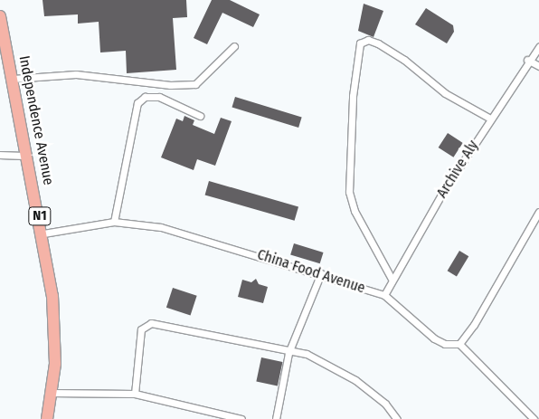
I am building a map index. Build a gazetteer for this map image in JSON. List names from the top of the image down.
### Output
{
  "streets": {
    "highway": ["Independence Avenue", "N1"],
    "street": ["Archive Aly", "China Food Avenue"]
  },
  "crossings": [
    ["Independence Avenue", "China Food Avenue"],
    ["Archive Aly", "China Food Avenue"]
  ]
}
